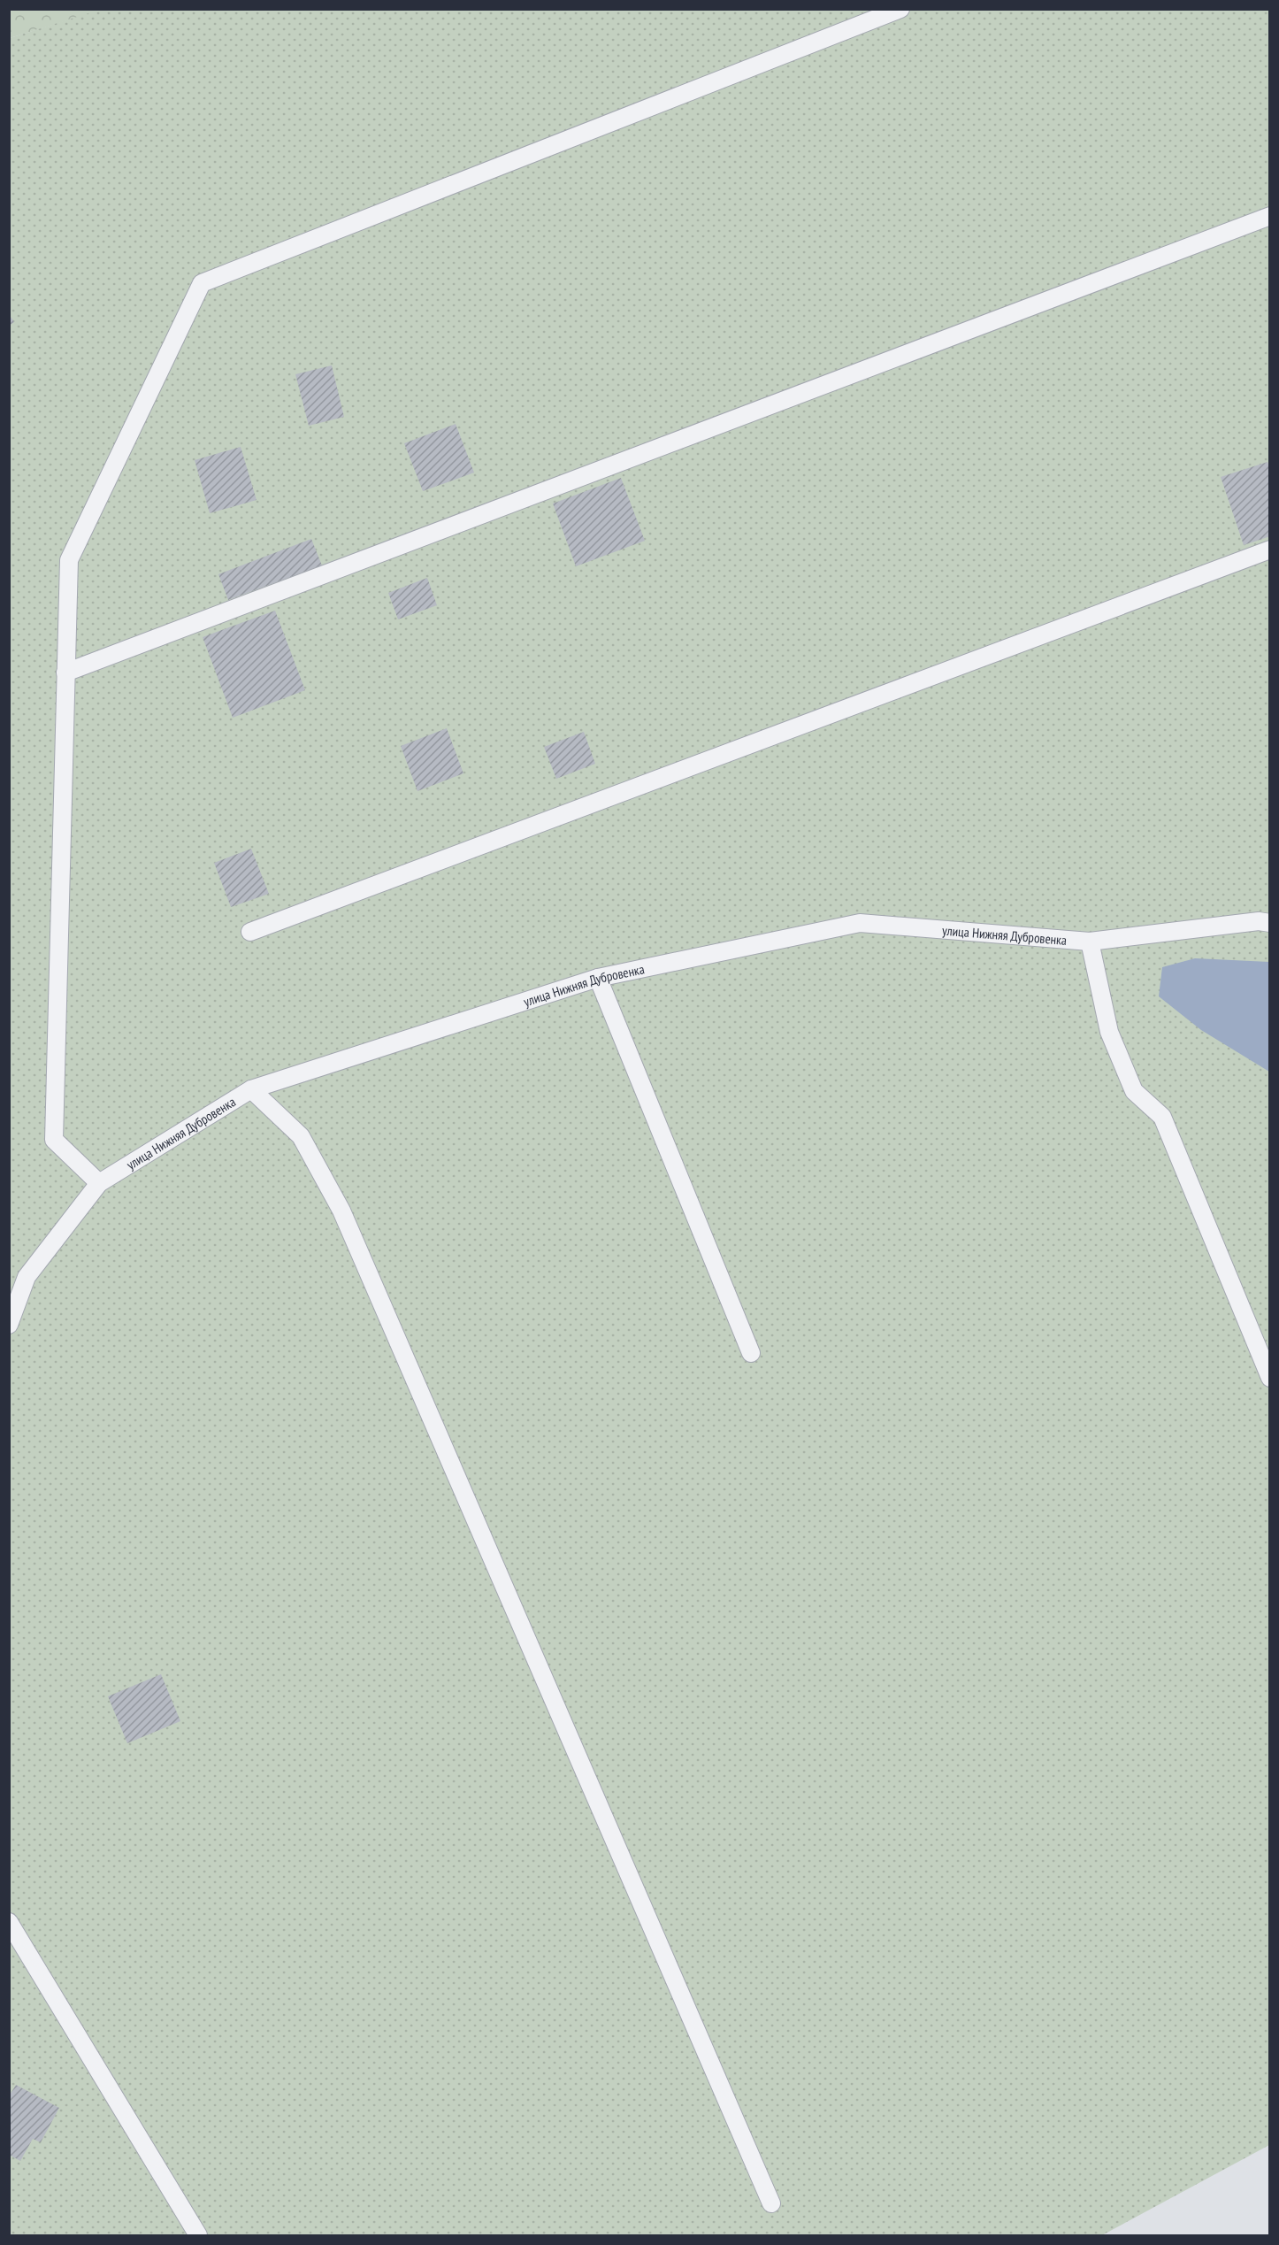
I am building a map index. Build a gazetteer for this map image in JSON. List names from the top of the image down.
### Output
{
  "streets": {
    "lane": ["улица Нижняя Дубровенка"]
  }
}
